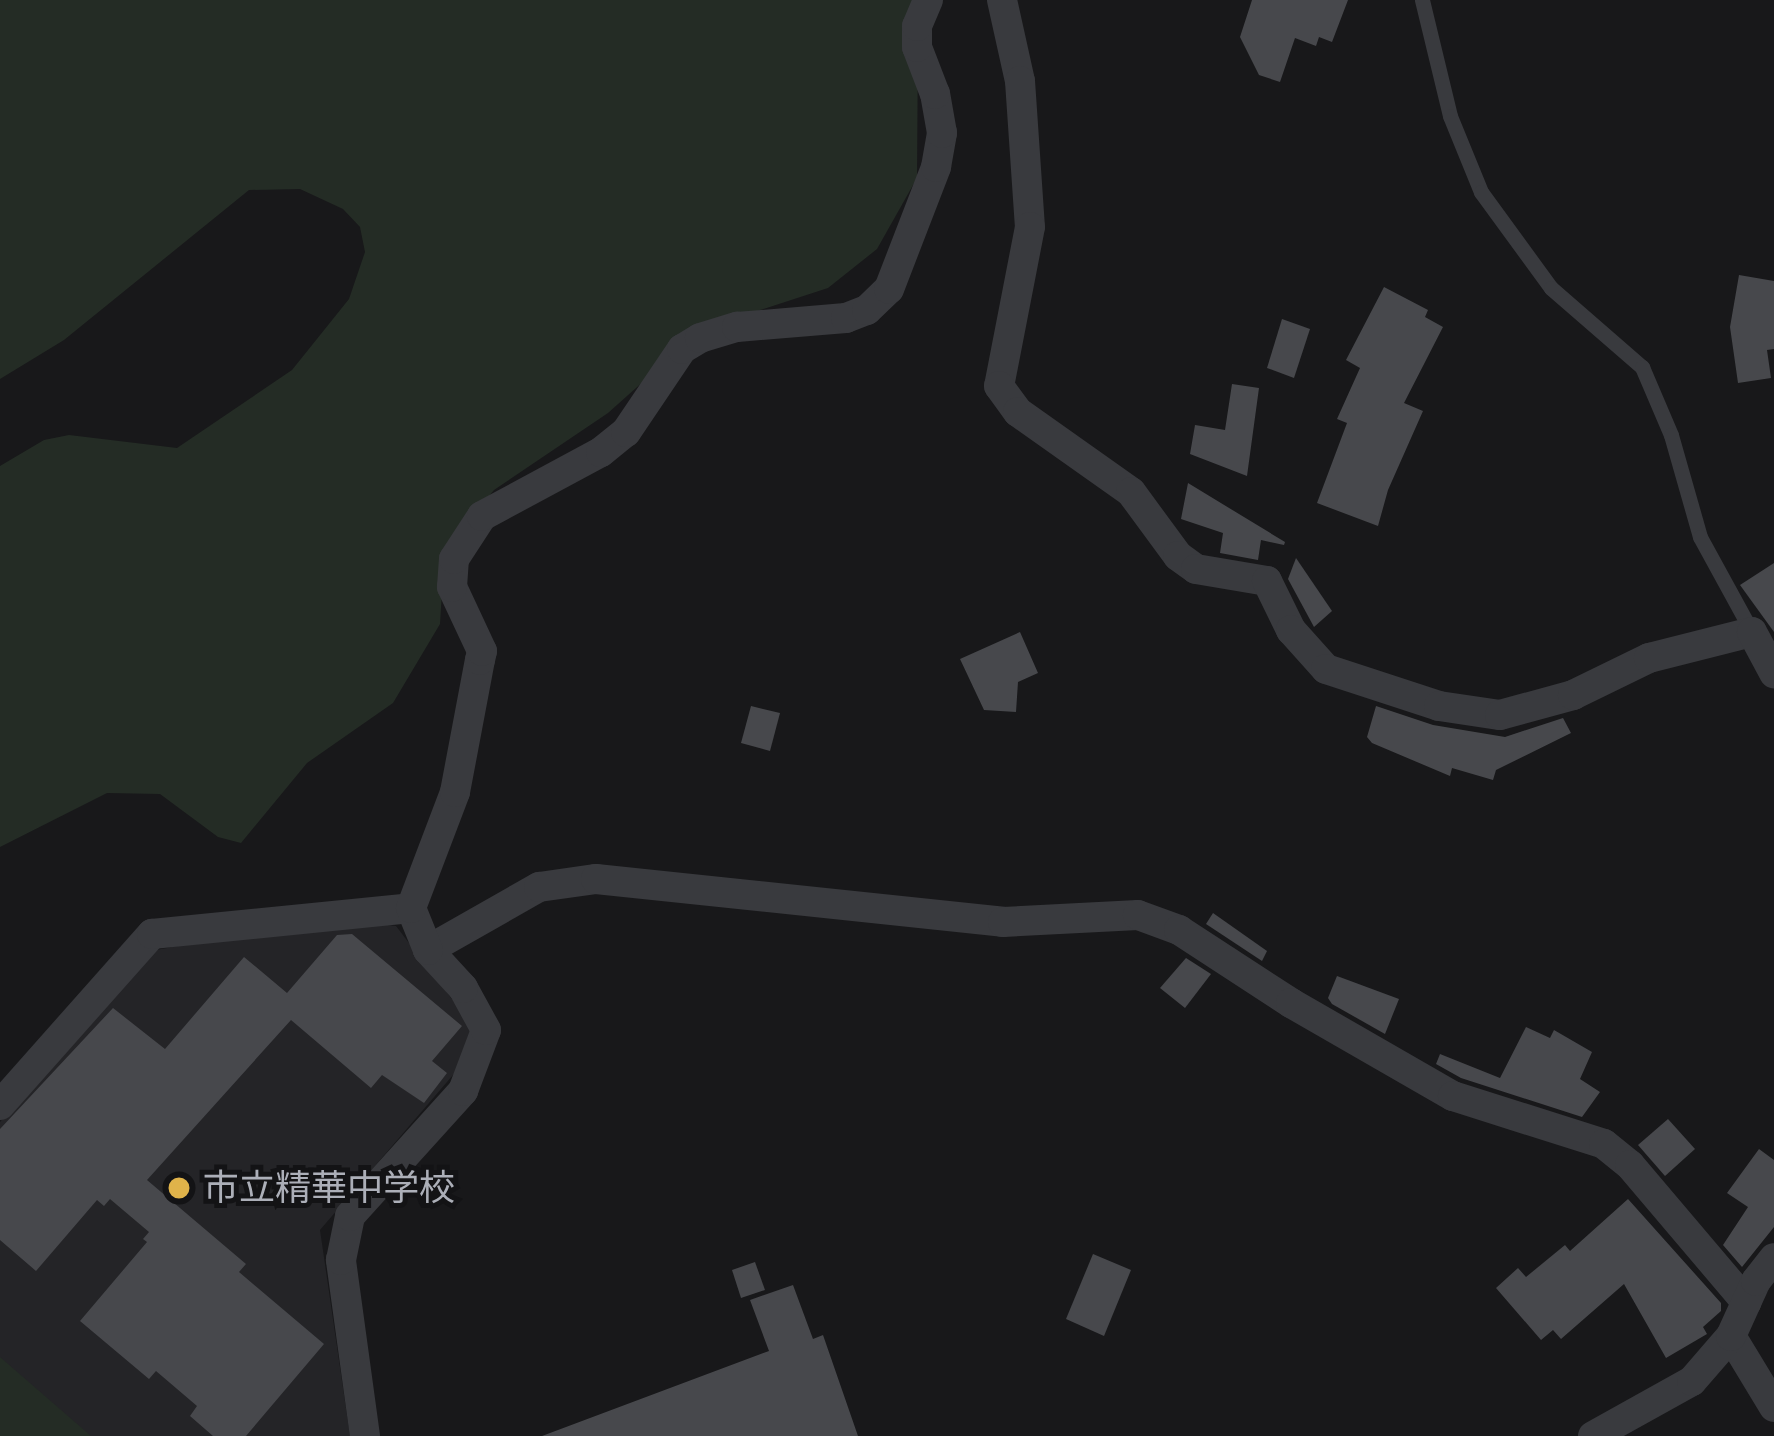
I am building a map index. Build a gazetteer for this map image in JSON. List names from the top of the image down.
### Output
{
  "places": ["市立精華中学校"]
}
